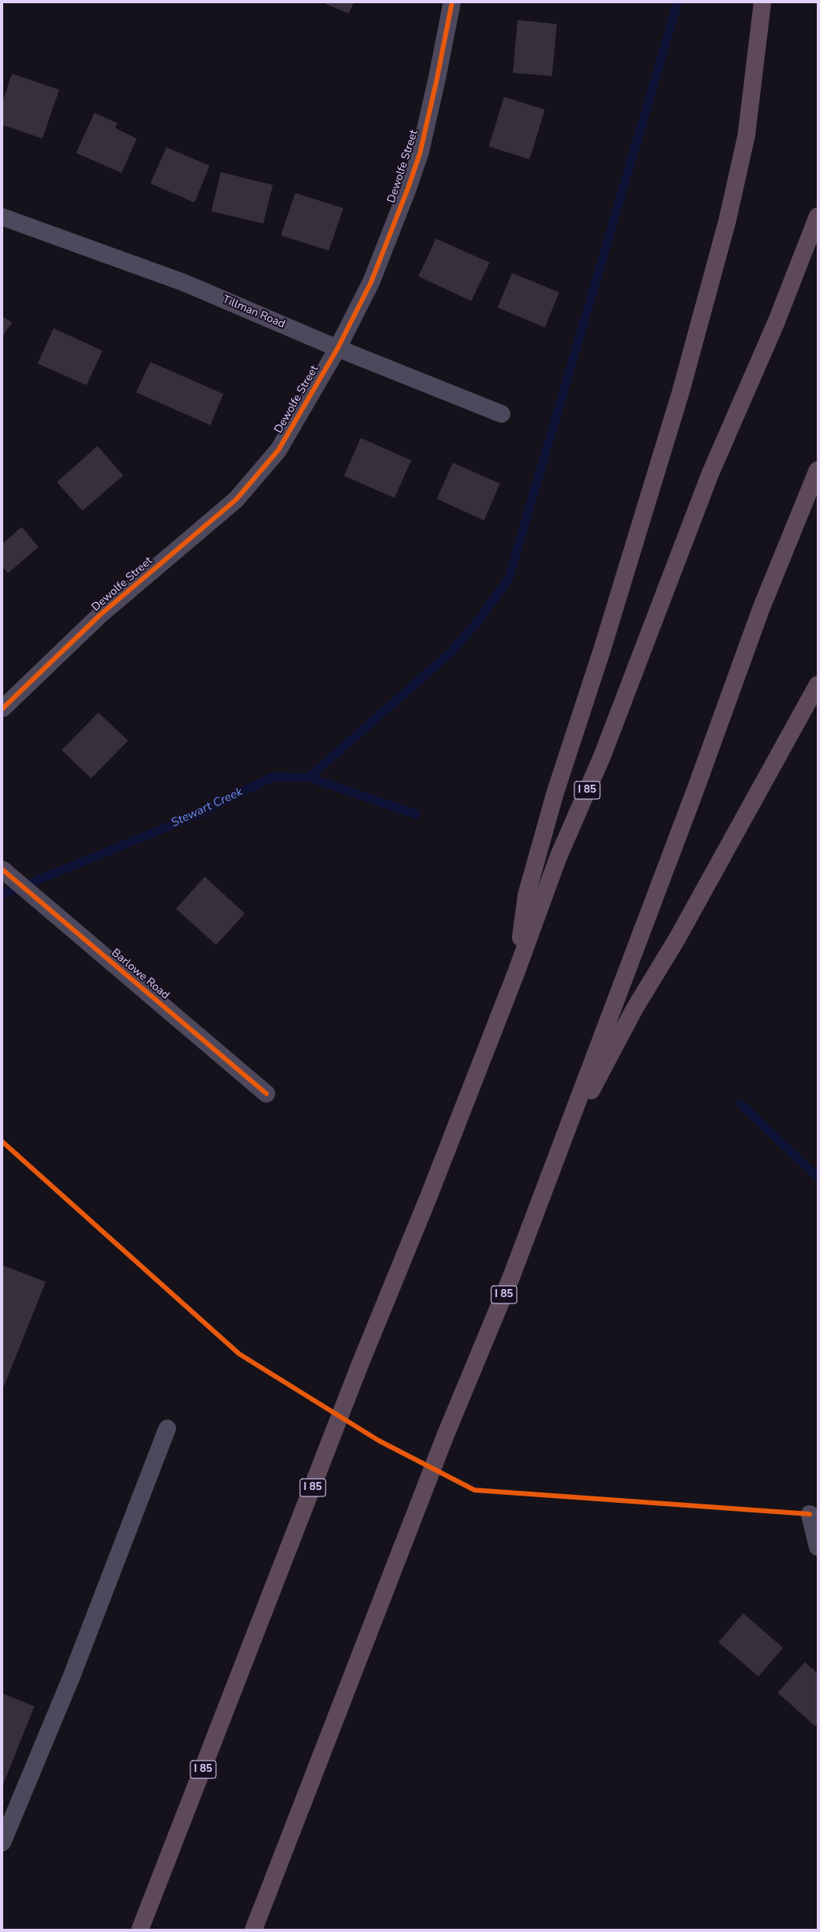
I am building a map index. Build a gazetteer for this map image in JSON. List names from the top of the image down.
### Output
{
  "streets": {
    "highway": ["I 85"],
    "street": ["Dewolfe Street", "Tillman Road", "Barlowe Road"]
  },
  "crossings": [
    ["Dewolfe Street", "Tillman Road"]
  ],
  "water": ["Stewart Creek"]
}
